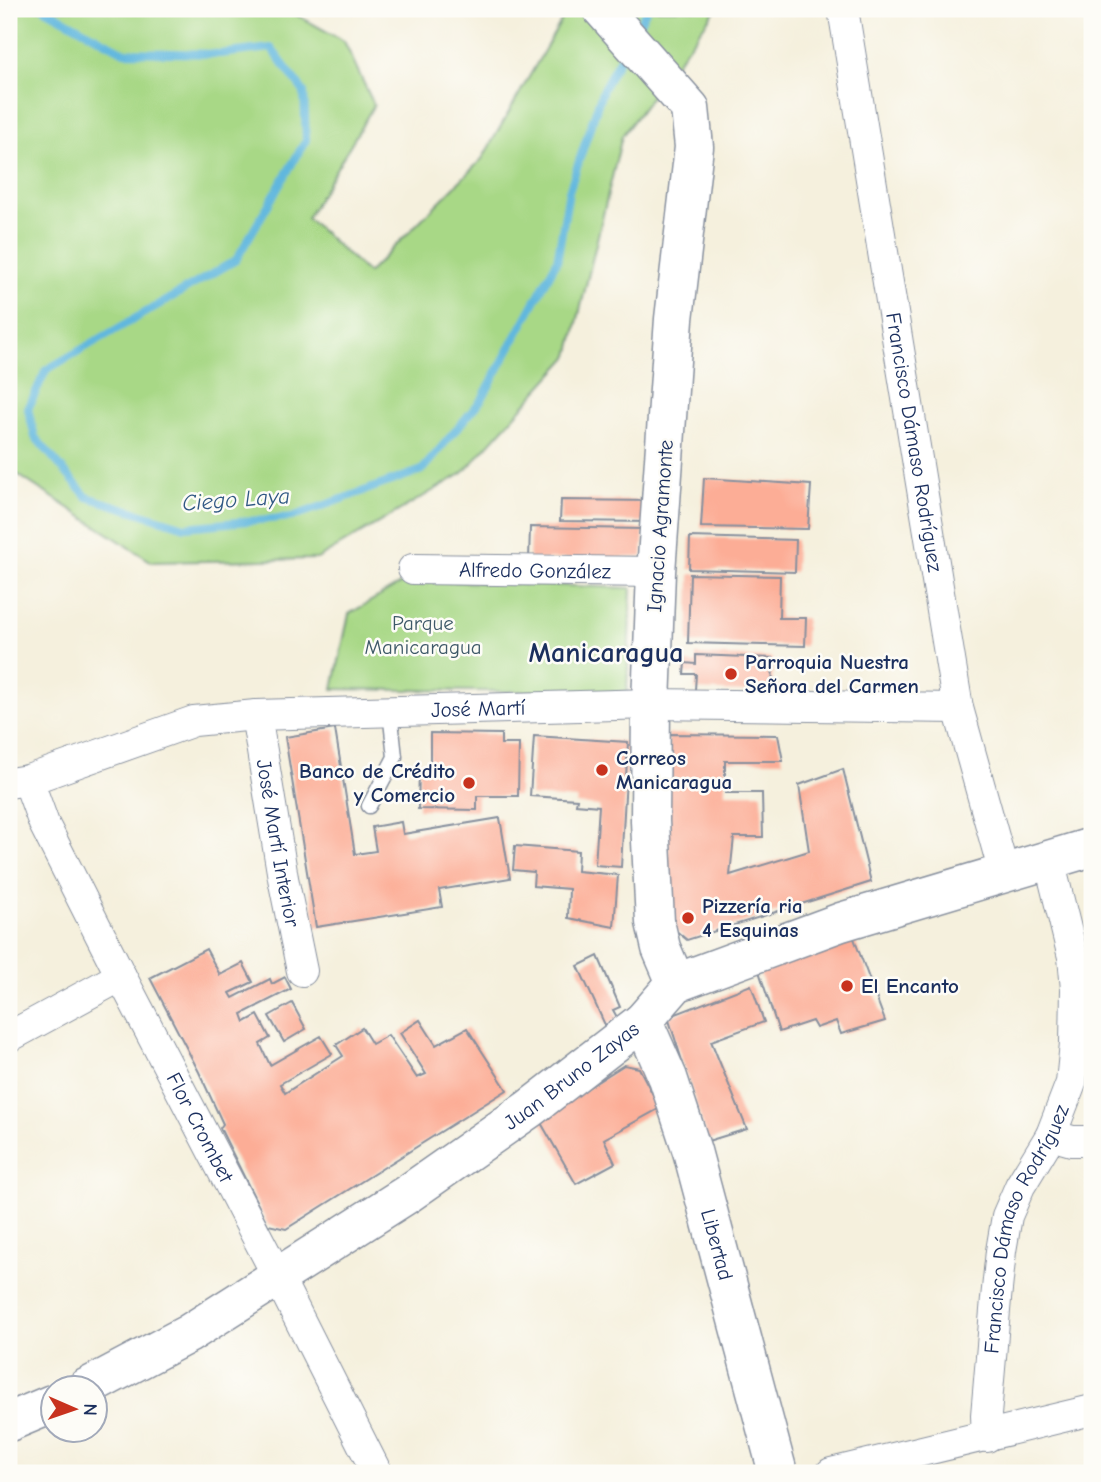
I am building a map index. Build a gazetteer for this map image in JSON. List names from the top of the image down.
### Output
{
  "streets": {
    "main road": ["Ignacio Agramonte", "Juan Bruno Zayas", "Libertad"],
    "street": [
      "Francisco Dámaso Rodríguez",
      "Alfredo González",
      "José Martí",
      "José Martí Interior",
      "Flor Crombet"
    ]
  },
  "crossings": [
    ["Francisco Dámaso Rodríguez", "José Martí"],
    ["Francisco Dámaso Rodríguez", "Juan Bruno Zayas"],
    ["Ignacio Agramonte", "Alfredo González"],
    ["Ignacio Agramonte", "José Martí"],
    ["Ignacio Agramonte", "Juan Bruno Zayas"],
    ["José Martí", "José Martí Interior"],
    ["José Martí", "Flor Crombet"],
    ["Juan Bruno Zayas", "Flor Crombet"],
    ["Juan Bruno Zayas", "Libertad"]
  ],
  "districts": ["Manicaragua"],
  "water": ["Ciego Laya"],
  "parks": ["Parque Manicaragua"],
  "places": [
    "Parroquia Nuestra Señora del Carmen",
    "Correos Manicaragua",
    "Banco de Crédito y Comercio",
    "Pizzería ria 4 Esquinas",
    "El Encanto"
  ],
  "north": "right"
}
